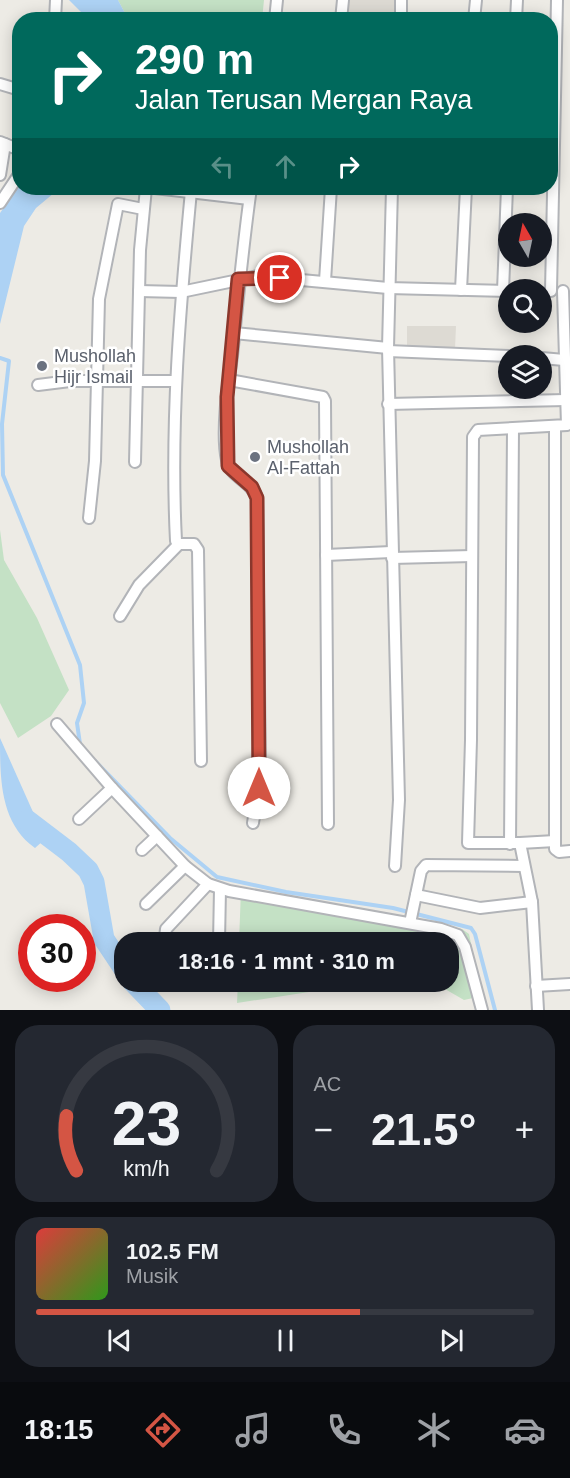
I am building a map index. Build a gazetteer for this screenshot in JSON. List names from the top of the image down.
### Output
{
  "places": ["Mushollah Hijr Ismail", "Mushollah Al-Fattah"],
  "north": "top",
  "page": {
    "turn": ["290 m", "Jalan Terusan Mergan Raya"],
    "limit": "30",
    "trip": "18:16 · 1 mnt · 310 m",
    "tile": "AC",
    "heat": ["−", "21.5°", "+"],
    "song": ["102.5 FM", "Musik"],
    "tabs": "18:15",
    "gauge": ["23", "km/h"]
  }
}
